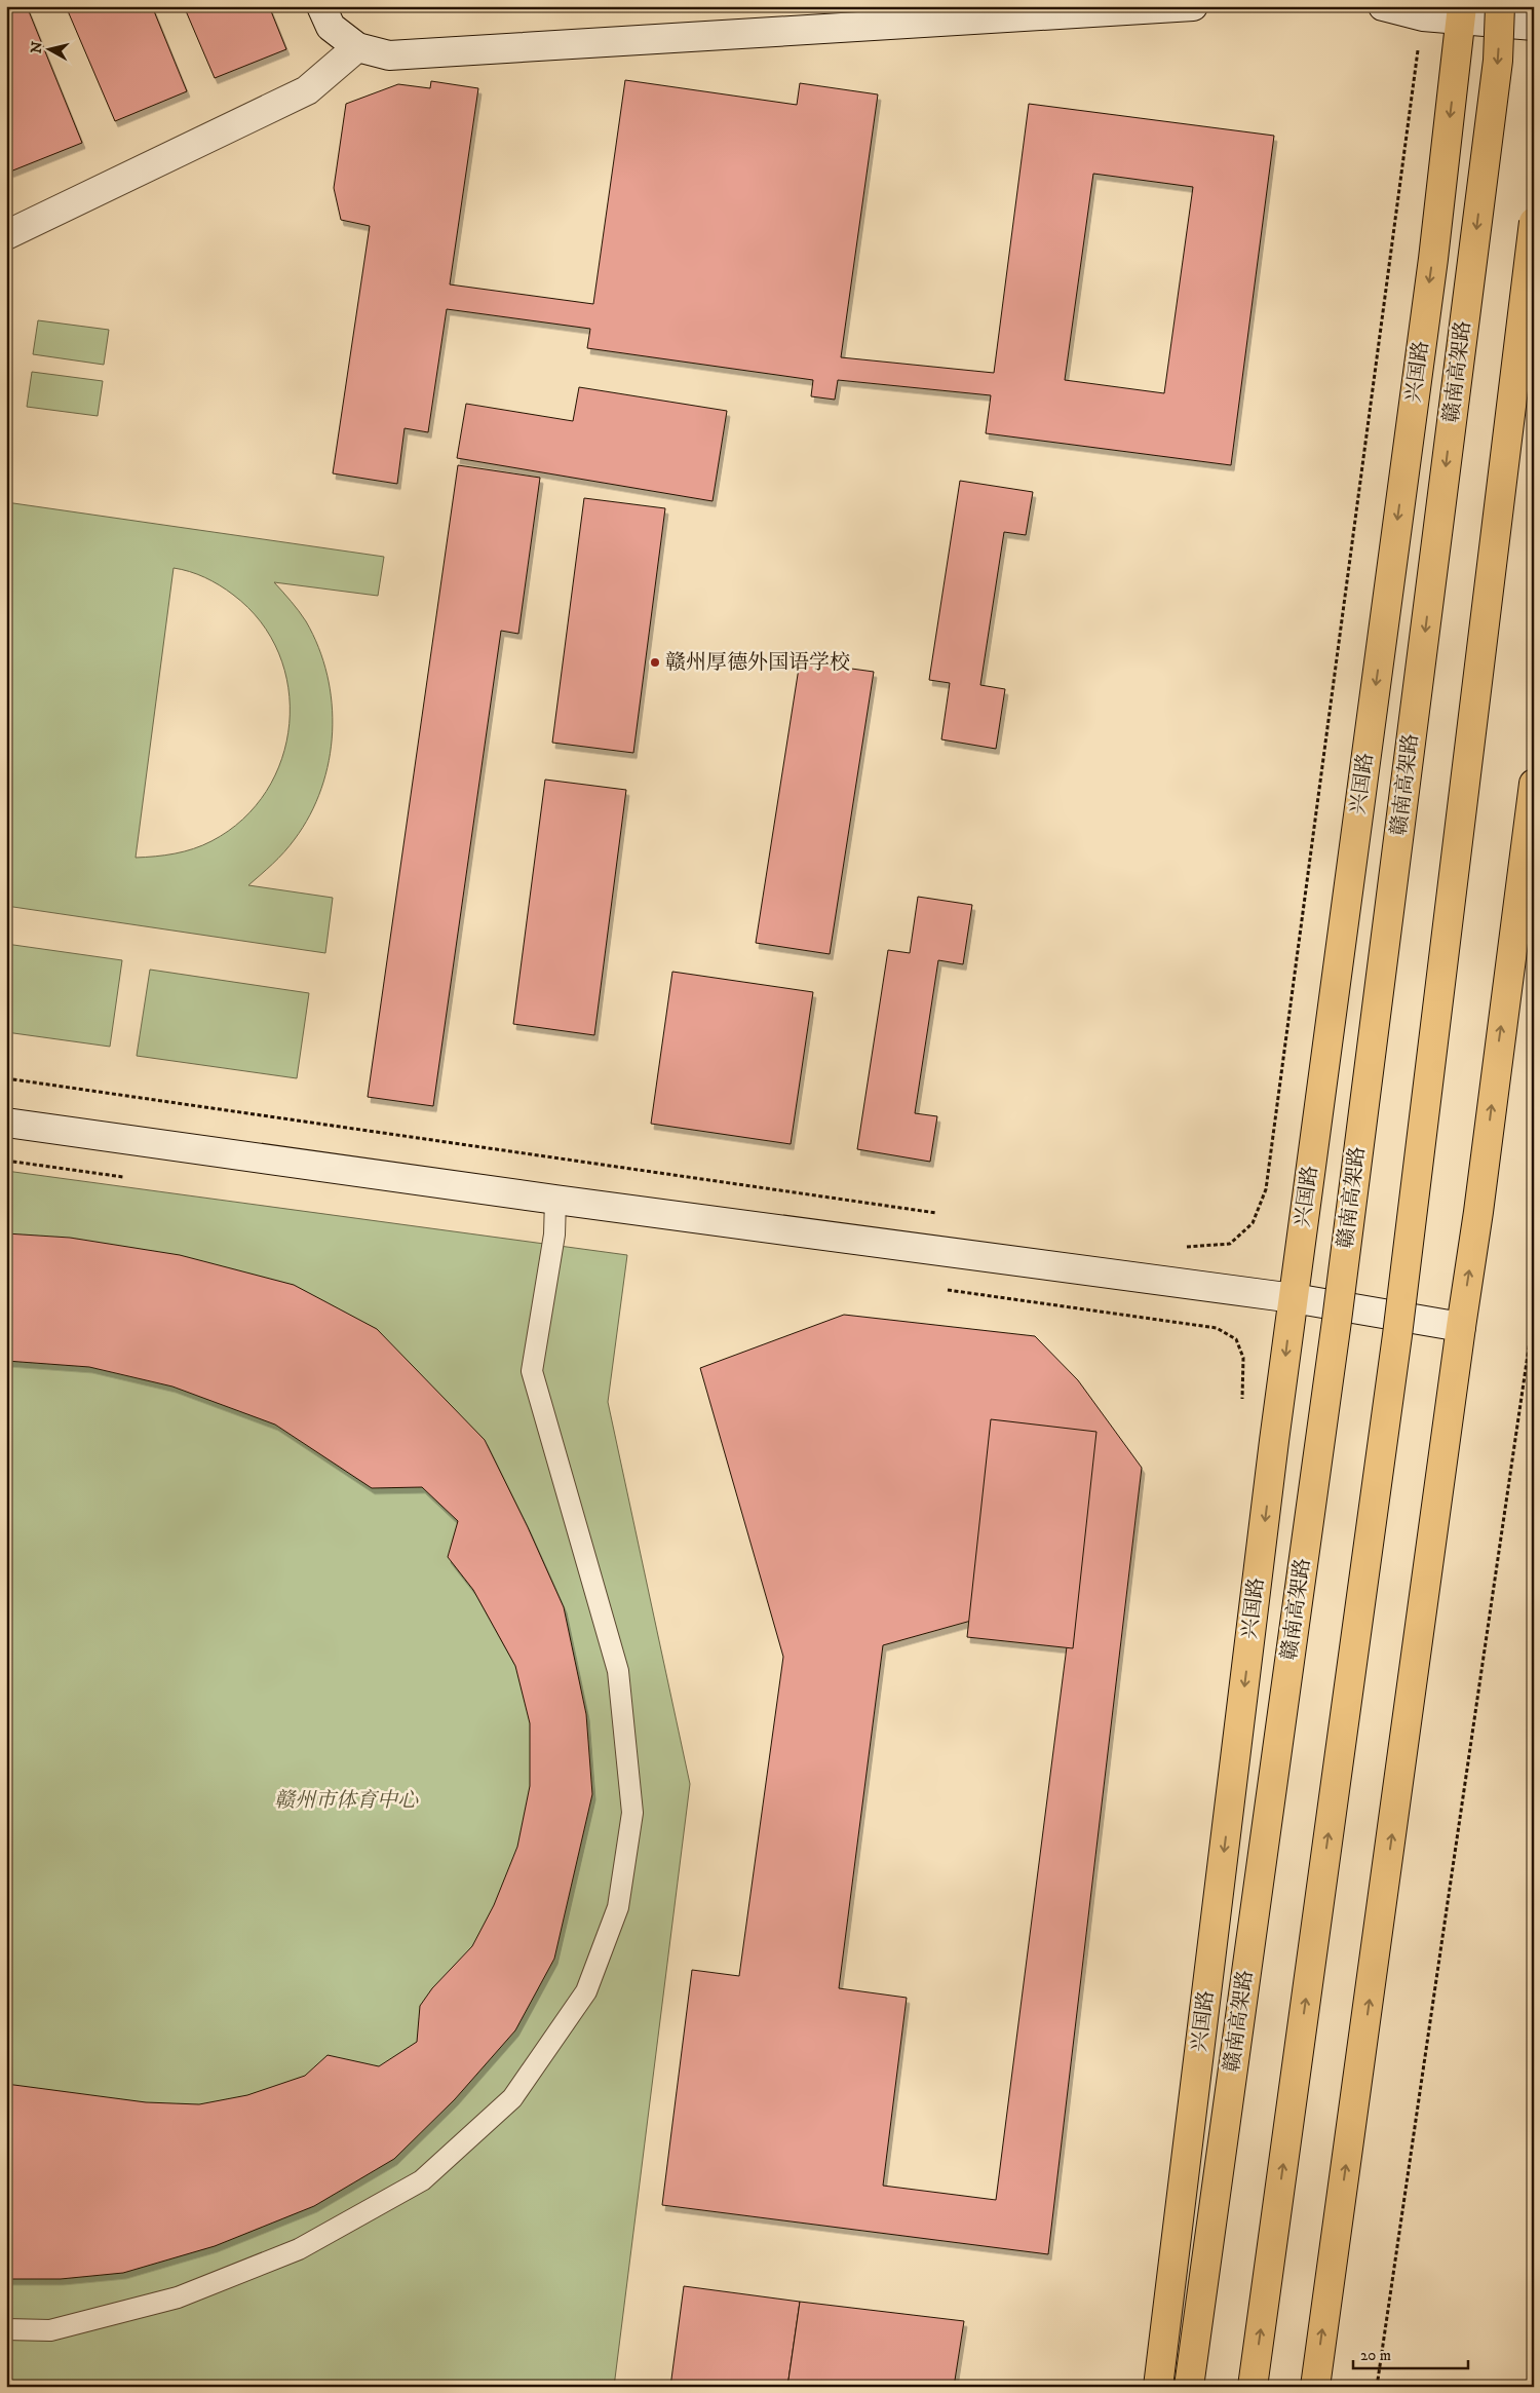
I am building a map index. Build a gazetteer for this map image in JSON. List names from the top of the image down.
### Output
{
  "streets": {
    "main road": ["兴国路", "赣南高架路"]
  },
  "parks": ["赣州市体育中心"],
  "places": ["赣州厚德外国语学校"],
  "scale_bar": "20 m",
  "north": "left"
}
